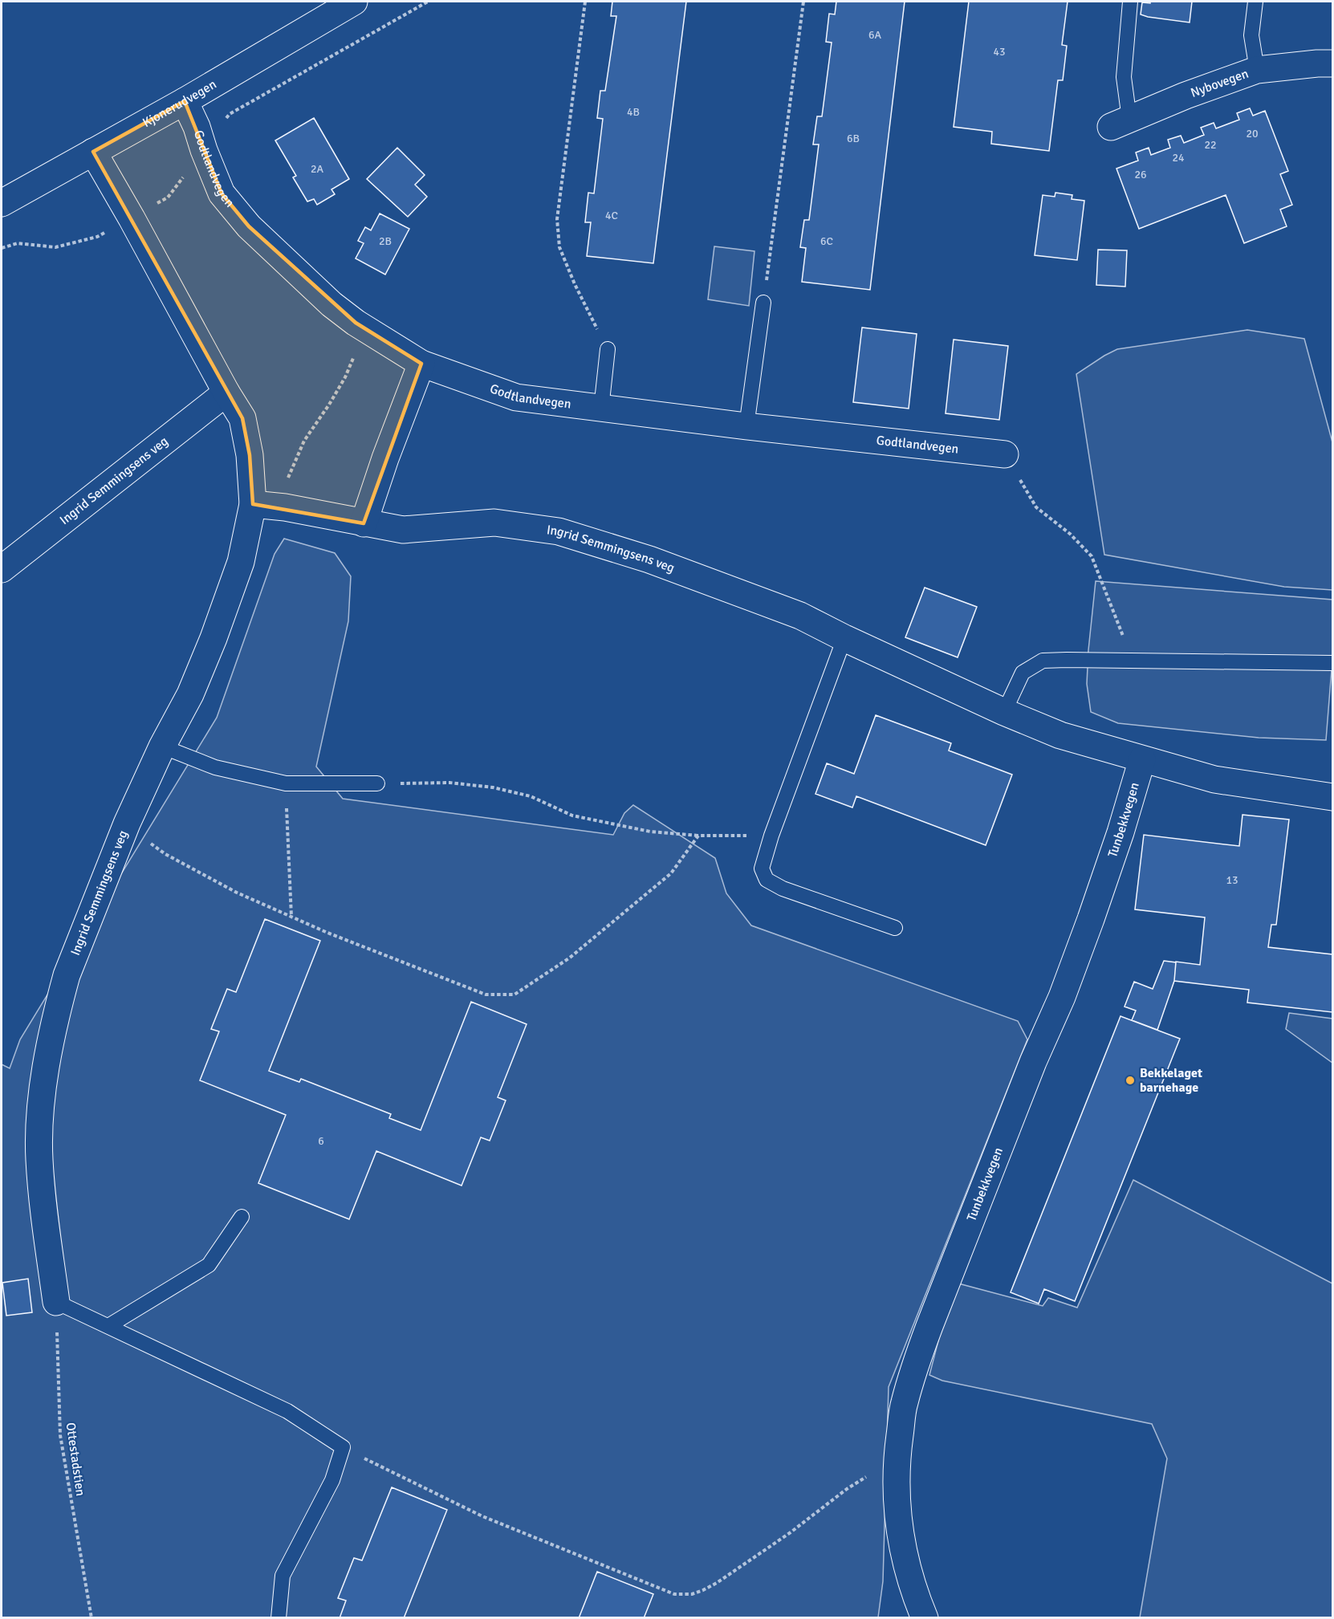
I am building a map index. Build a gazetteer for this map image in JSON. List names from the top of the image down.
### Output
{
  "streets": {
    "street": [
      "Nybovegen",
      "Kjonerudvegen",
      "Godtlandvegen",
      "Ingrid Semmingsens veg",
      "Tunbekkvegen"
    ],
    "path": ["Ottestadstien"]
  },
  "crossings": [
    ["Kjonerudvegen", "Godtlandvegen"],
    ["Kjonerudvegen", "Ingrid Semmingsens veg"],
    ["Ingrid Semmingsens veg", "Ottestadstien"]
  ],
  "places": ["Bekkelaget barnehage"],
  "house_numbers": [
    "6A",
    "43",
    "4B",
    "20",
    "6B",
    "22",
    "24",
    "2A",
    "26",
    "4C",
    "2B",
    "6C",
    "13",
    "6"
  ]
}
